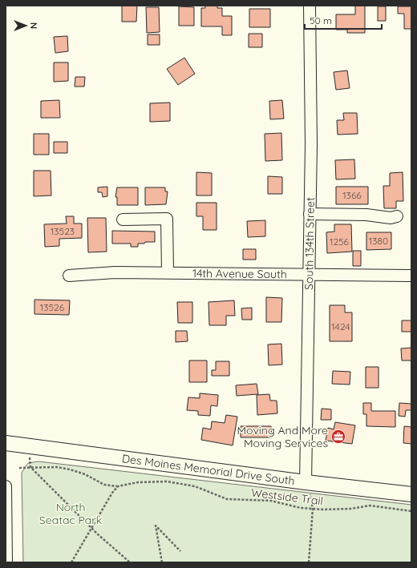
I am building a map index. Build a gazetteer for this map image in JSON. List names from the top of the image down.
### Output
{
  "streets": {
    "main road": ["Des Moines Memorial Drive South"],
    "street": ["South 134th Street", "14th Avenue South"],
    "path": ["Westside Trail"]
  },
  "crossings": [
    ["South 134th Street", "14th Avenue South"],
    ["South 134th Street", "Des Moines Memorial Drive South"]
  ],
  "parks": ["North Seatac Park"],
  "places": {
    "office": ["Moving And More Moving Services"]
  },
  "house_numbers": [
    "1366",
    "13523",
    "1380",
    "1256",
    "13526",
    "1424"
  ],
  "scale_bar": "50 m",
  "north": "right"
}
